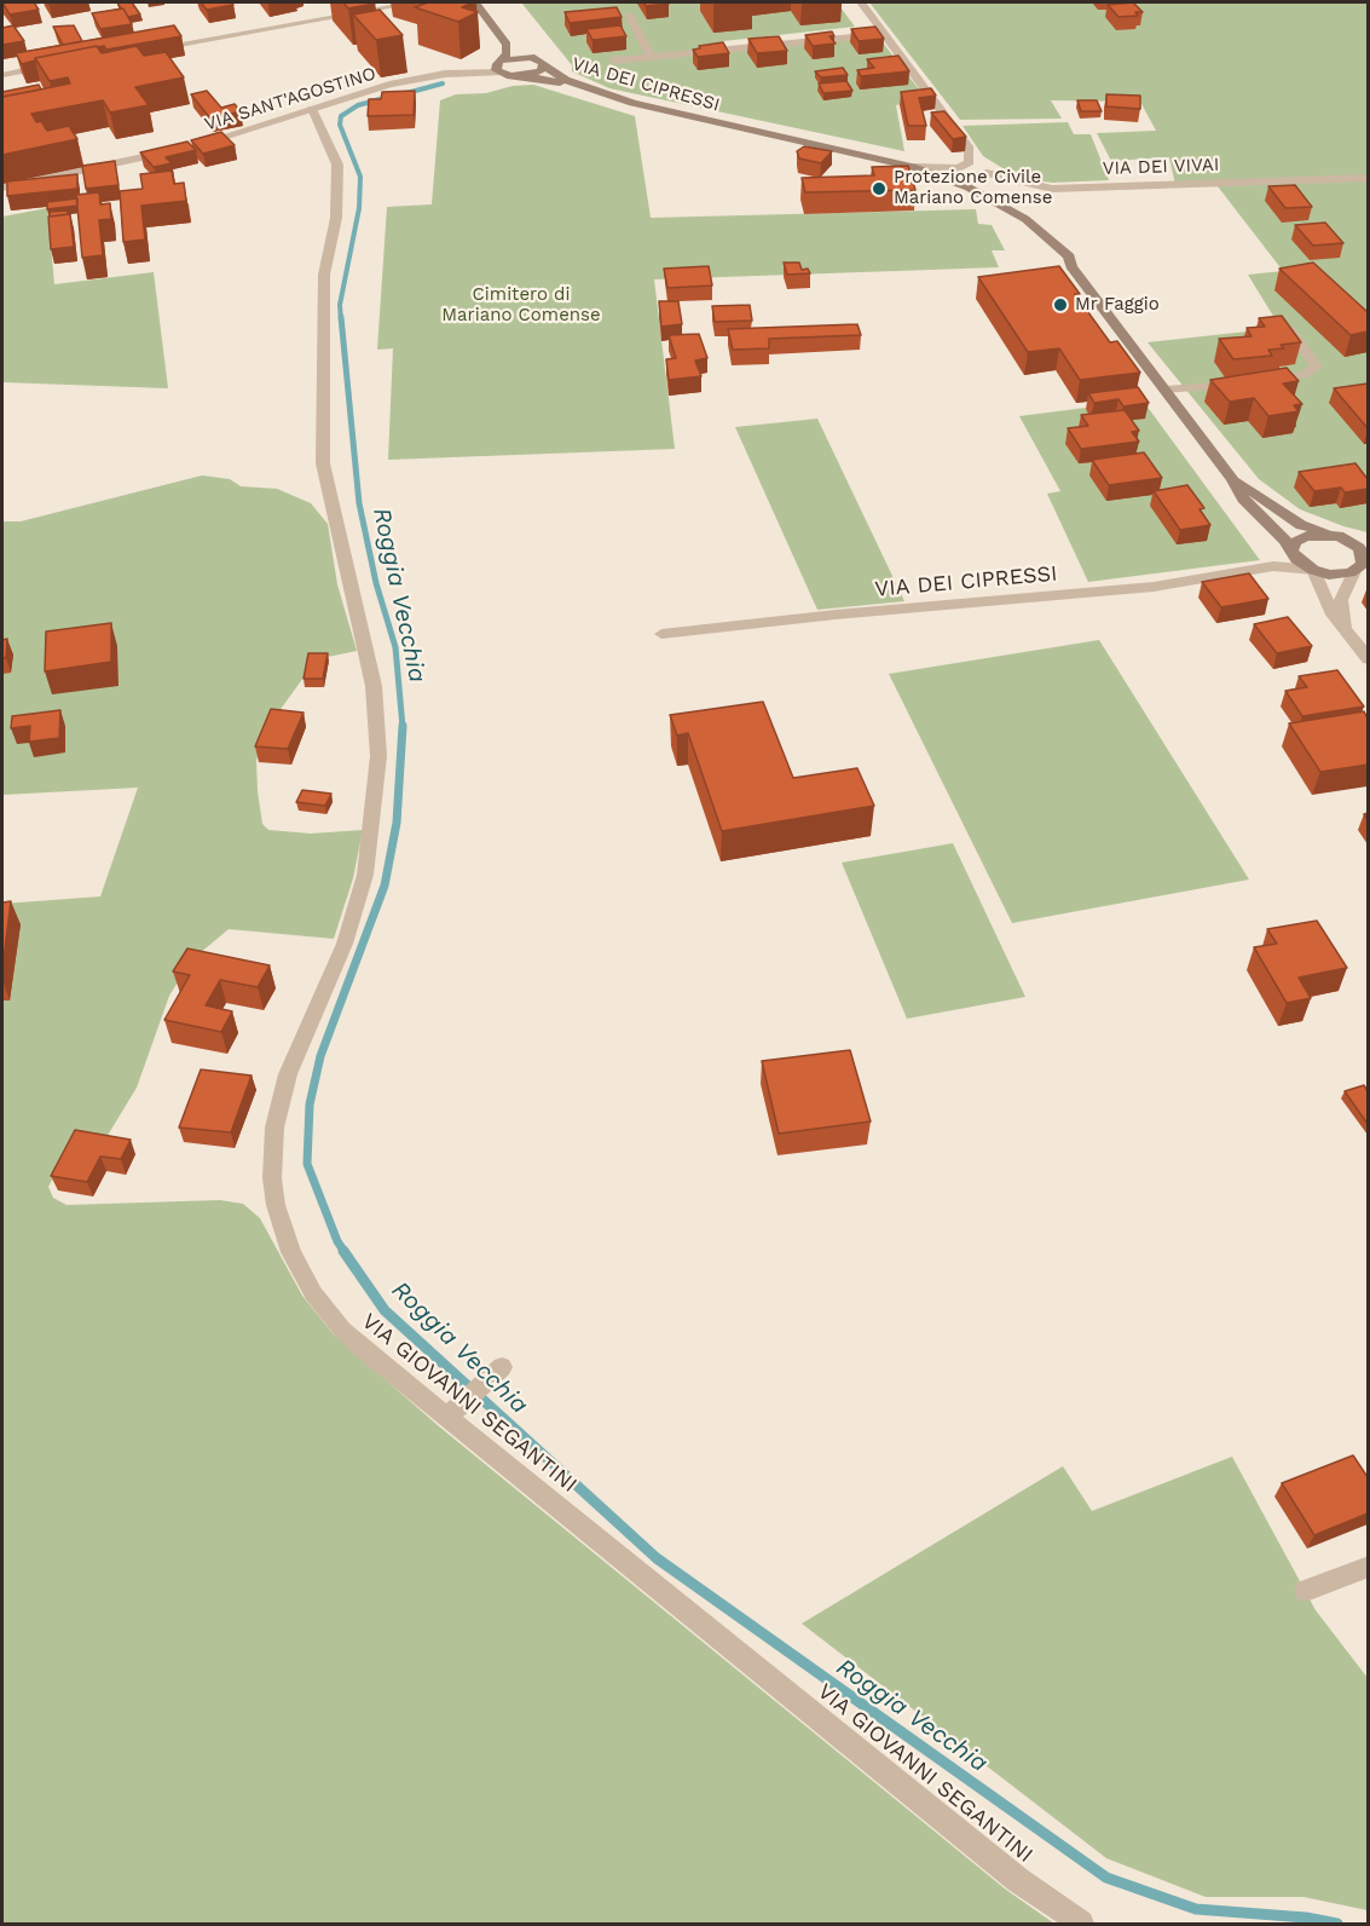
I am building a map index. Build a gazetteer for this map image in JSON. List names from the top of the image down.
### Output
{
  "streets": {
    "main road": ["VIA DEI CIPRESSI"],
    "street": ["VIA SANT'AGOSTINO", "VIA DEI VIVAI", "VIA GIOVANNI SEGANTINI"]
  },
  "crossings": [
    ["VIA DEI CIPRESSI", "VIA SANT'AGOSTINO"],
    ["VIA DEI CIPRESSI", "VIA DEI VIVAI"],
    ["VIA SANT'AGOSTINO", "VIA GIOVANNI SEGANTINI"]
  ],
  "water": ["Roggia Vecchia"],
  "parks": ["Cimitero di Mariano Comense"],
  "places": ["Protezione Civile Mariano Comense", "Mr Faggio"]
}
